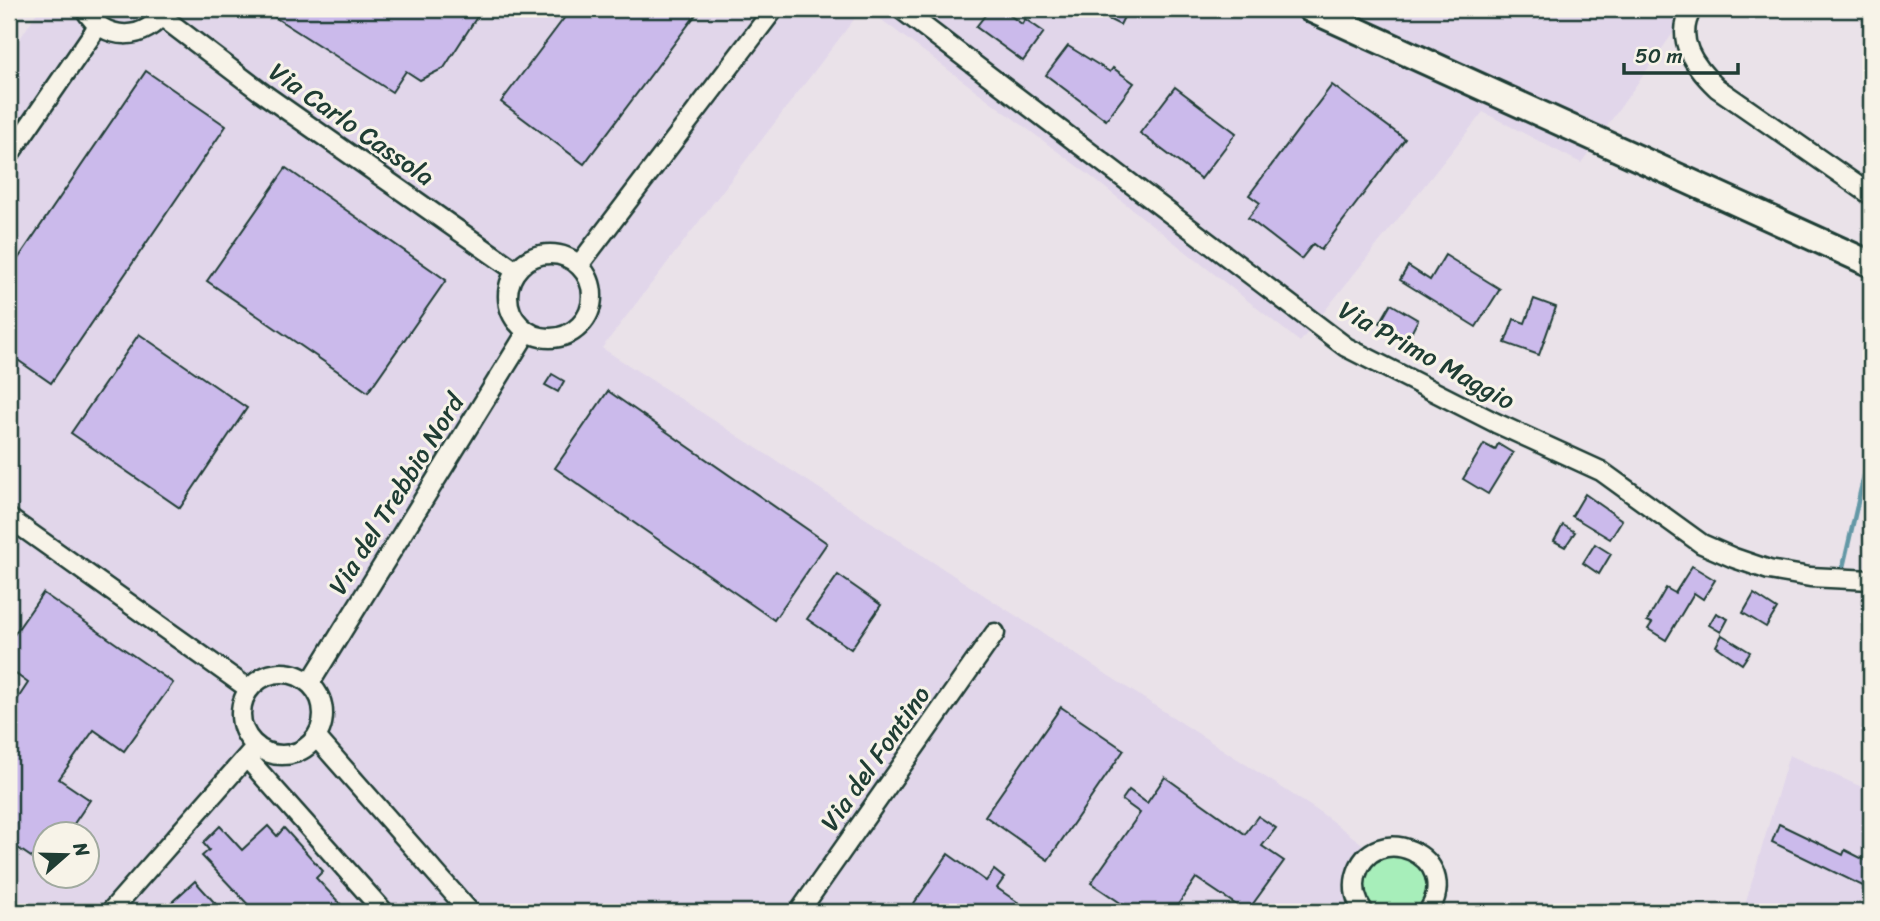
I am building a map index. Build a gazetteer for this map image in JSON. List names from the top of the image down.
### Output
{
  "streets": {
    "street": [
      "Via Carlo Cassola",
      "Via Primo Maggio",
      "Via del Trebbio Nord",
      "Via del Fontino"
    ]
  },
  "crossings": [
    ["Via Carlo Cassola", "Via del Trebbio Nord"]
  ],
  "scale_bar": "50 m",
  "north": "right"
}
